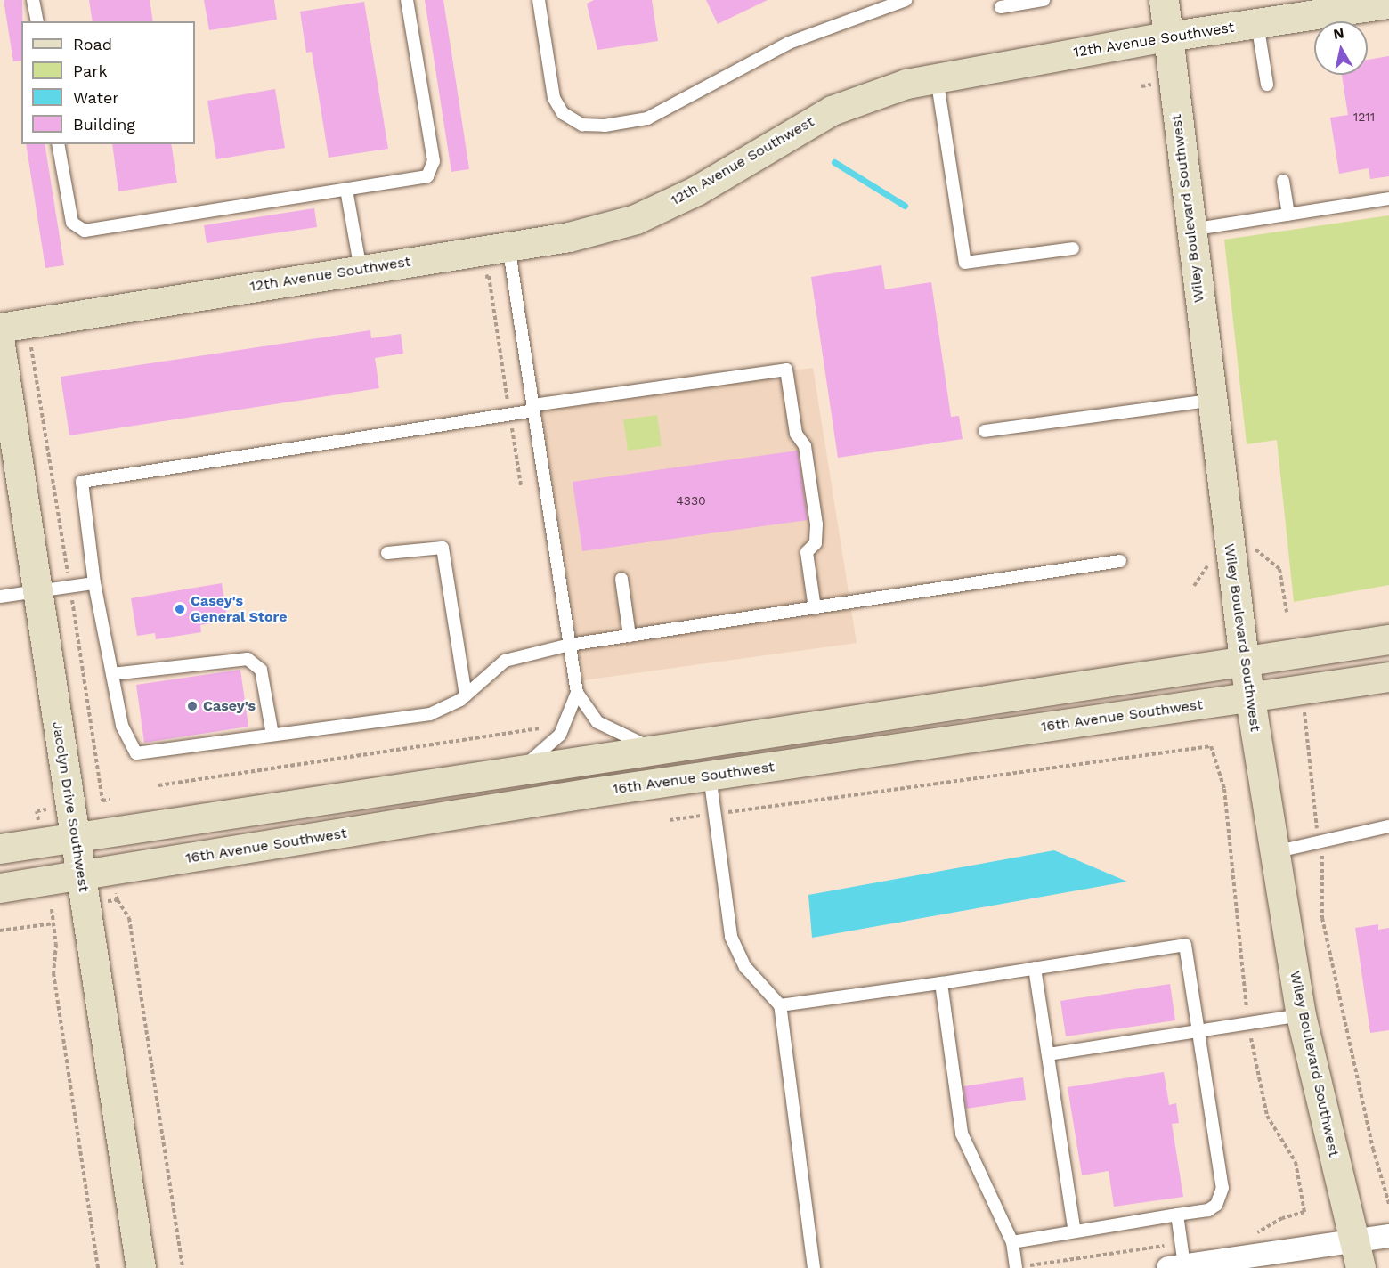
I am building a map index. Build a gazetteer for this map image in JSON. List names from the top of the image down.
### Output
{
  "streets": {
    "street": [
      "12th Avenue Southwest",
      "Wiley Boulevard Southwest",
      "16th Avenue Southwest",
      "Jacolyn Drive Southwest"
    ]
  },
  "crossings": [
    ["12th Avenue Southwest", "Wiley Boulevard Southwest"],
    ["Wiley Boulevard Southwest", "16th Avenue Southwest"],
    ["16th Avenue Southwest", "Jacolyn Drive Southwest"]
  ],
  "places": ["Casey's General Store", "Casey's"],
  "house_numbers": ["1211", "4330"],
  "legend": [
    "Road",
    "Park",
    "Water",
    "Building"
  ],
  "north": "top"
}
